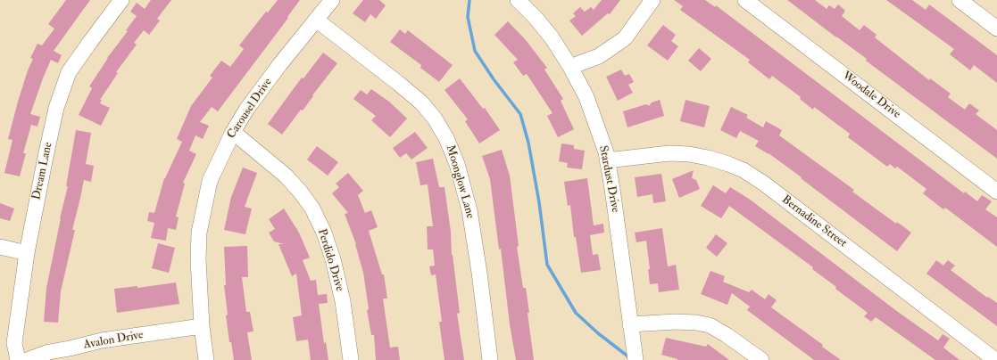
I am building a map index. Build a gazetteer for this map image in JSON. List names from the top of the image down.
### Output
{
  "streets": {
    "street": [
      "Woodale Drive",
      "Carousel Drive",
      "Dream Lane",
      "Stardust Drive",
      "Moonglow Lane",
      "Bernadine Street",
      "Perdido Drive",
      "Avalon Drive"
    ]
  },
  "crossings": [
    ["Carousel Drive", "Moonglow Lane"],
    ["Carousel Drive", "Perdido Drive"],
    ["Carousel Drive", "Avalon Drive"],
    ["Stardust Drive", "Bernadine Street"]
  ]
}
